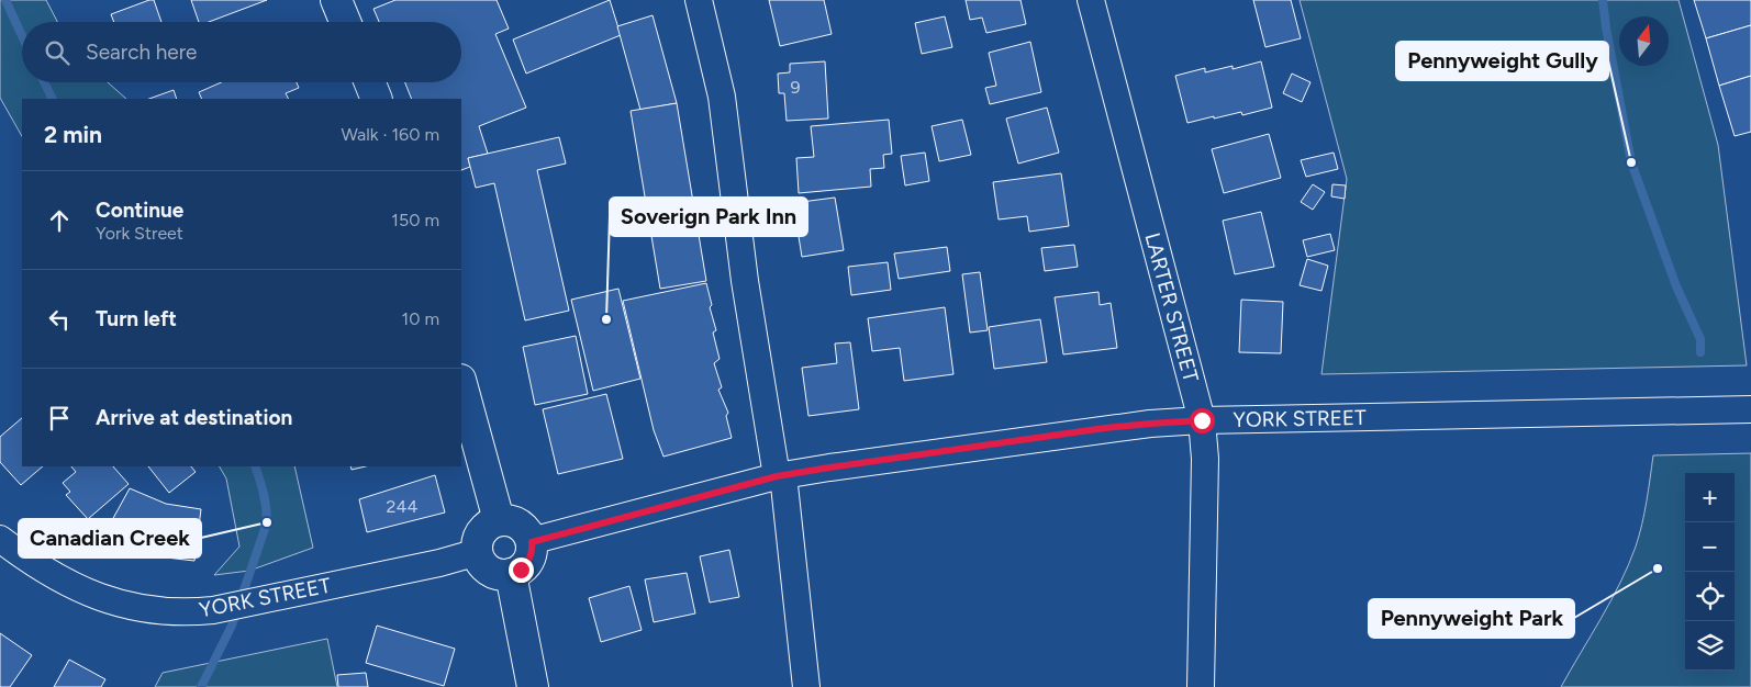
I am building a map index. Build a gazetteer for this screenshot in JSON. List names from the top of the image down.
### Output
{
  "streets": {
    "street": ["LARTER STREET", "YORK STREET"]
  },
  "crossings": [
    ["LARTER STREET", "YORK STREET"]
  ],
  "places": [
    "Pennyweight Gully",
    "Soverign Park Inn",
    "Canadian Creek",
    "Pennyweight Park"
  ],
  "house_numbers": ["9", "244"],
  "north": "top",
  "page": {
    "search": "Search here",
    "heading": ["2 min", "Walk · 160 m"],
    "list": [
      ["Continue", "York Street", "150 m"],
      ["Turn left", "10 m"],
      "Arrive at destination"
    ],
    "map_buttons": ["+", "−"]
  }
}
